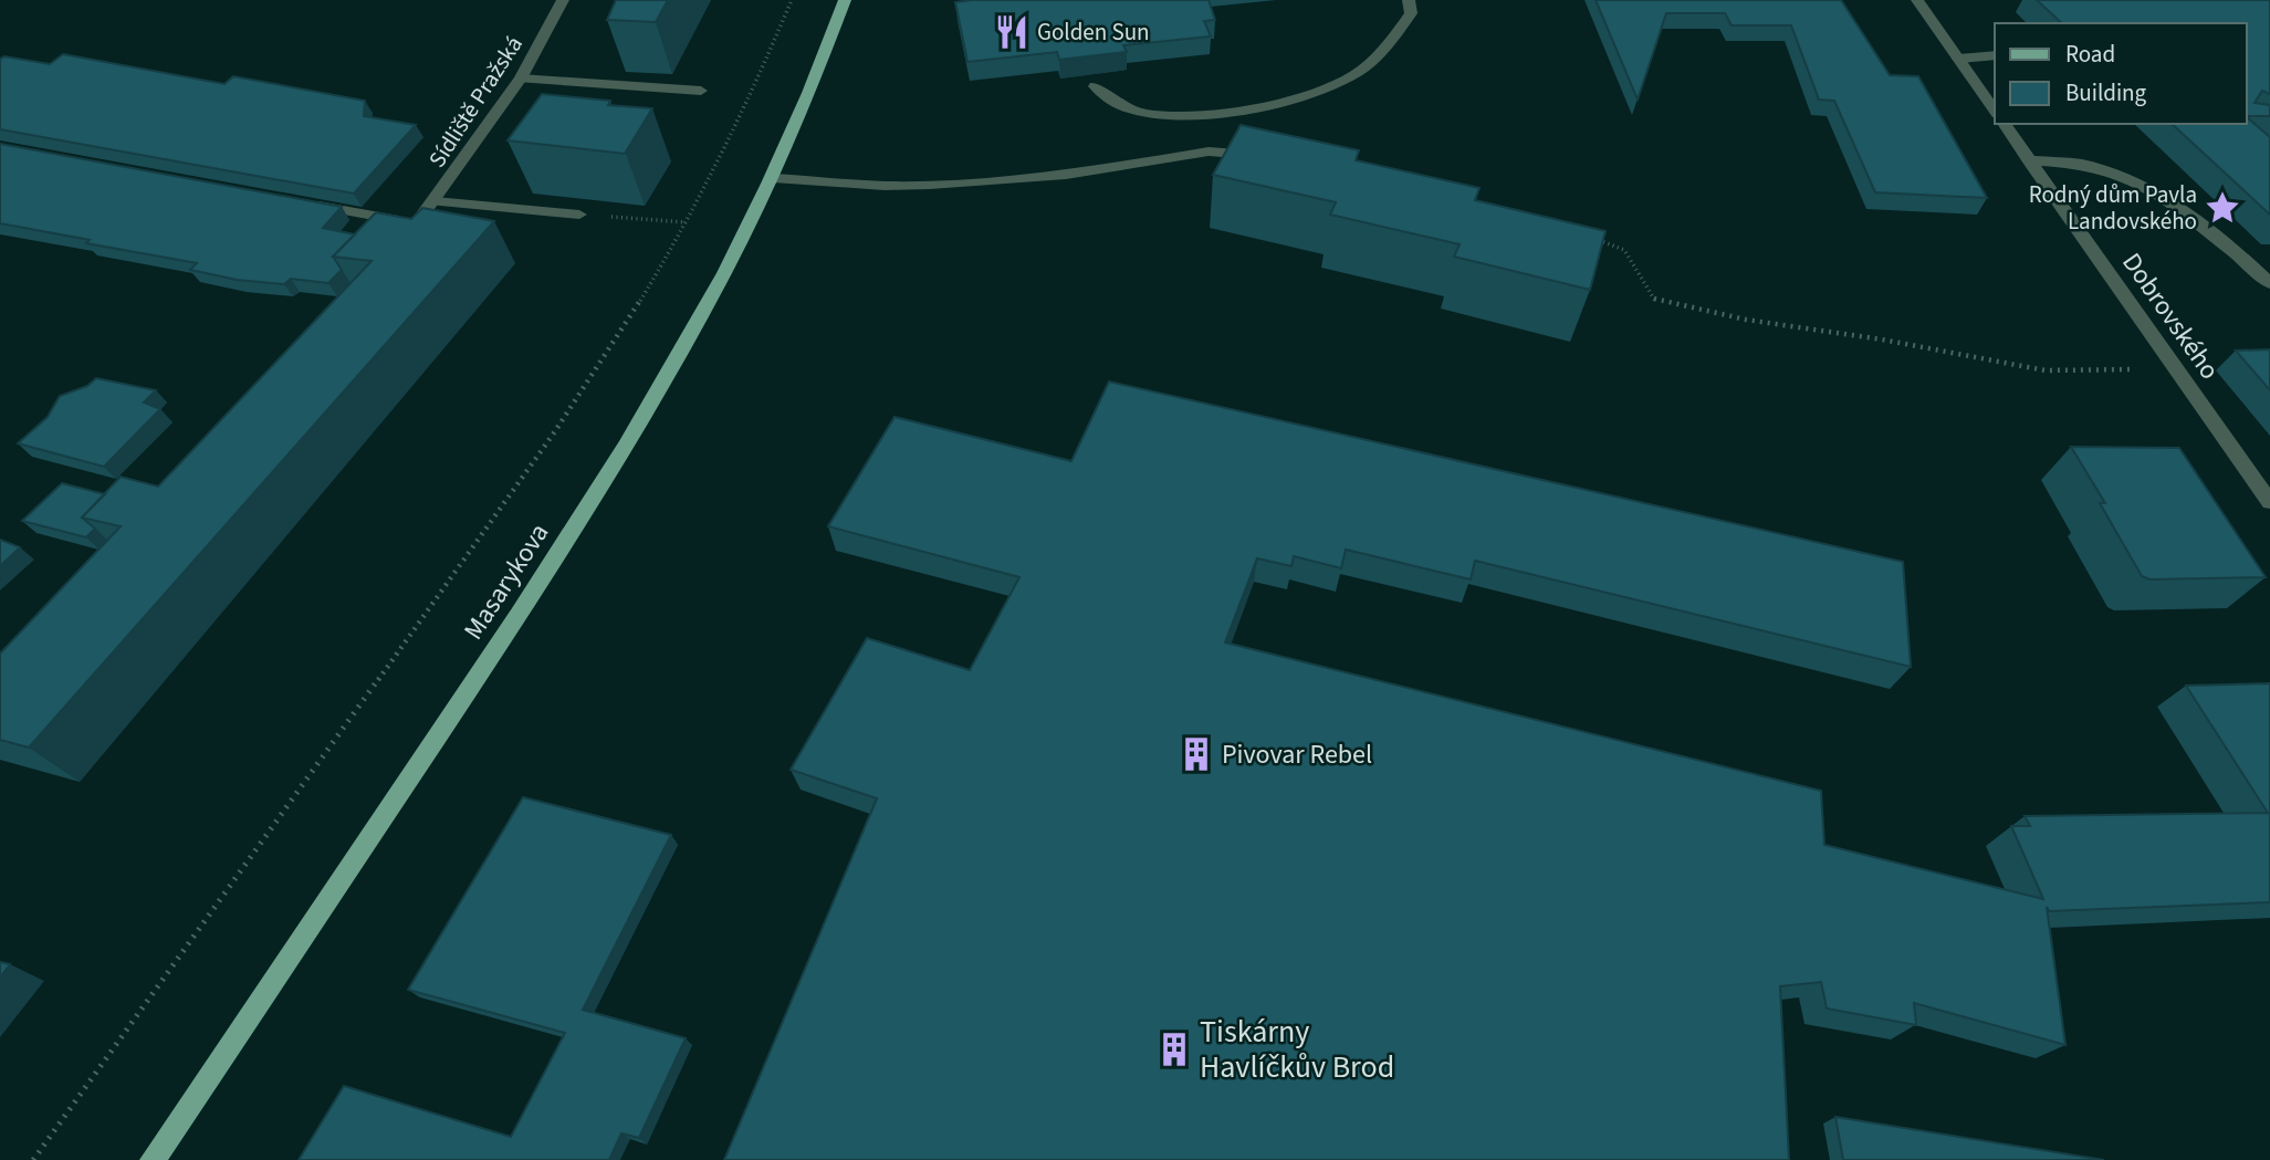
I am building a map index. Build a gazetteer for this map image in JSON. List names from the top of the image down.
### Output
{
  "streets": {
    "main road": ["Masarykova"],
    "street": ["Sídliště Pražská", "Dobrovského"]
  },
  "places": {
    "restaurant": ["Golden Sun"],
    "place": ["Rodný dům Pavla Landovského"],
    "building": ["Pivovar Rebel", "Tiskárny Havlíčkův Brod"]
  },
  "legend": ["Road", "Building"]
}
